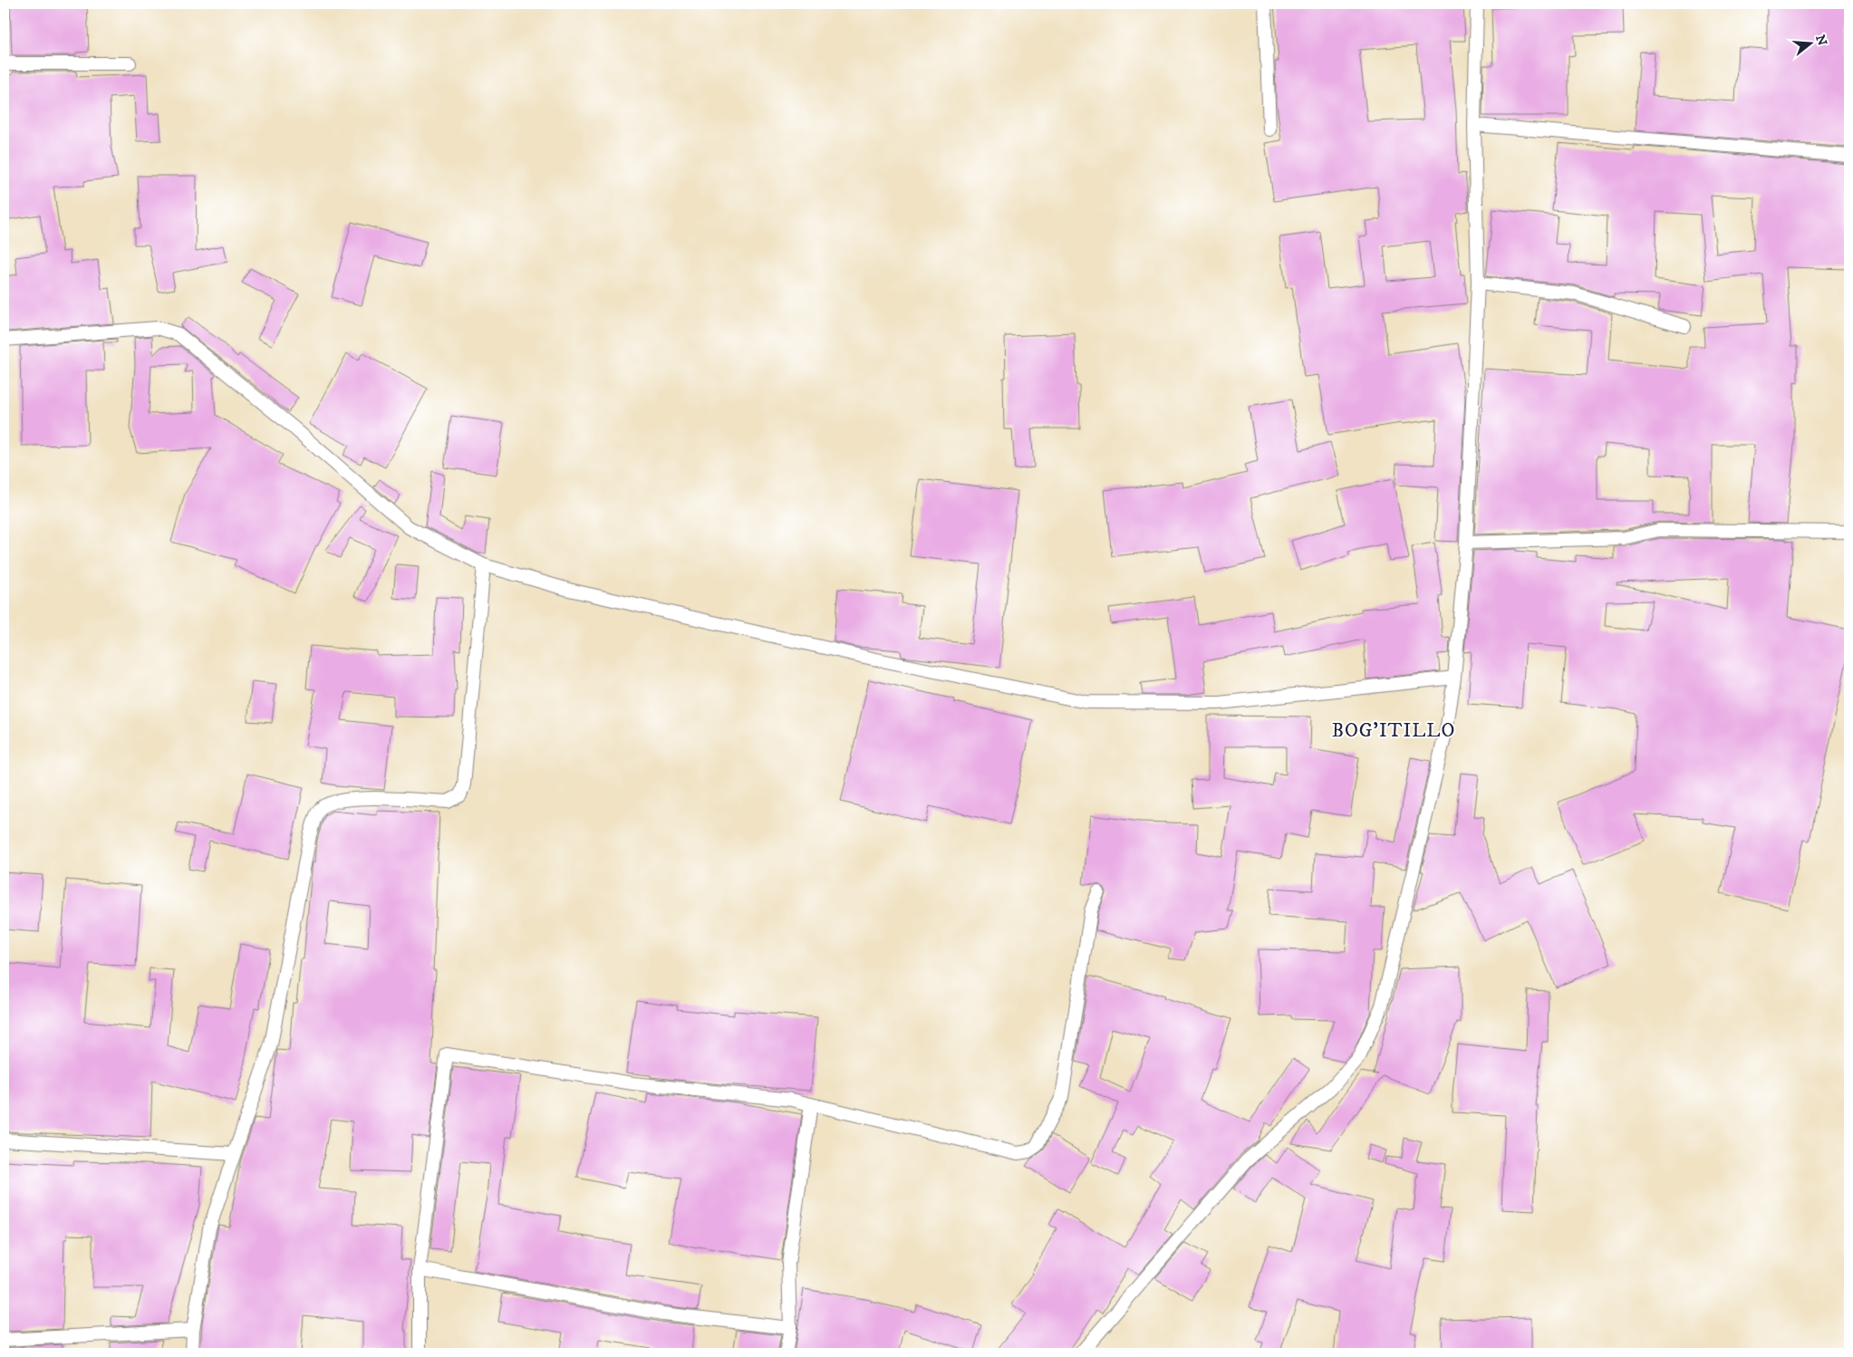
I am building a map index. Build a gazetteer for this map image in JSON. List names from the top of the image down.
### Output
{
  "districts": ["BOG'ITILLO"],
  "north": "right"
}
